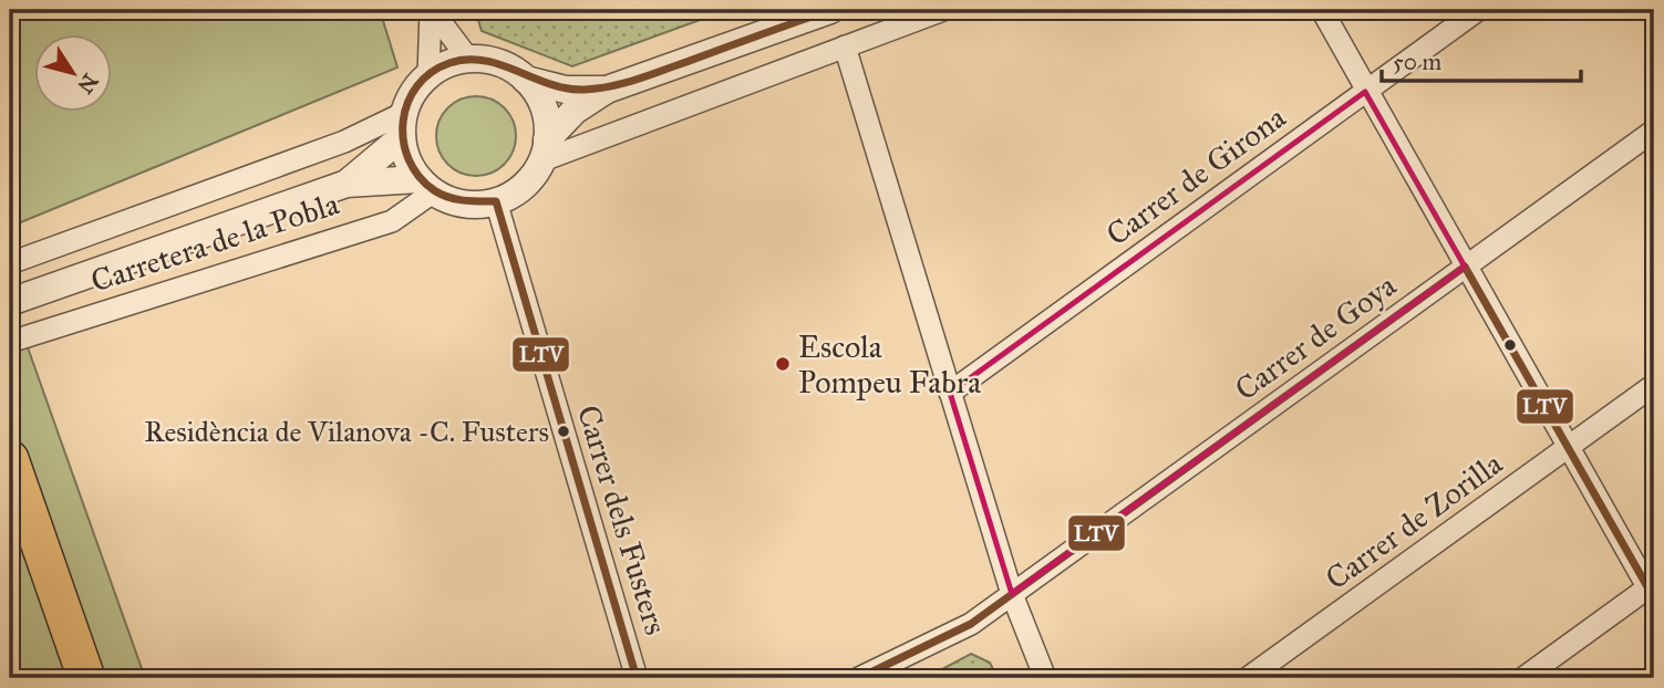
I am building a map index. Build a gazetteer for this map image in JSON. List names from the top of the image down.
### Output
{
  "streets": {
    "street": [
      "Carrer de Girona",
      "Carretera de la Pobla",
      "Carrer de Goya",
      "Carrer dels Fusters",
      "Carrer de Zorilla"
    ]
  },
  "crossings": [
    ["Carretera de la Pobla", "Carrer dels Fusters"]
  ],
  "places": ["Escola Pompeu Fabra", "Residència de Vilanova -C. Fusters"],
  "lines": ["transit line LTV"],
  "scale_bar": "50 m",
  "north": "bottom right"
}
